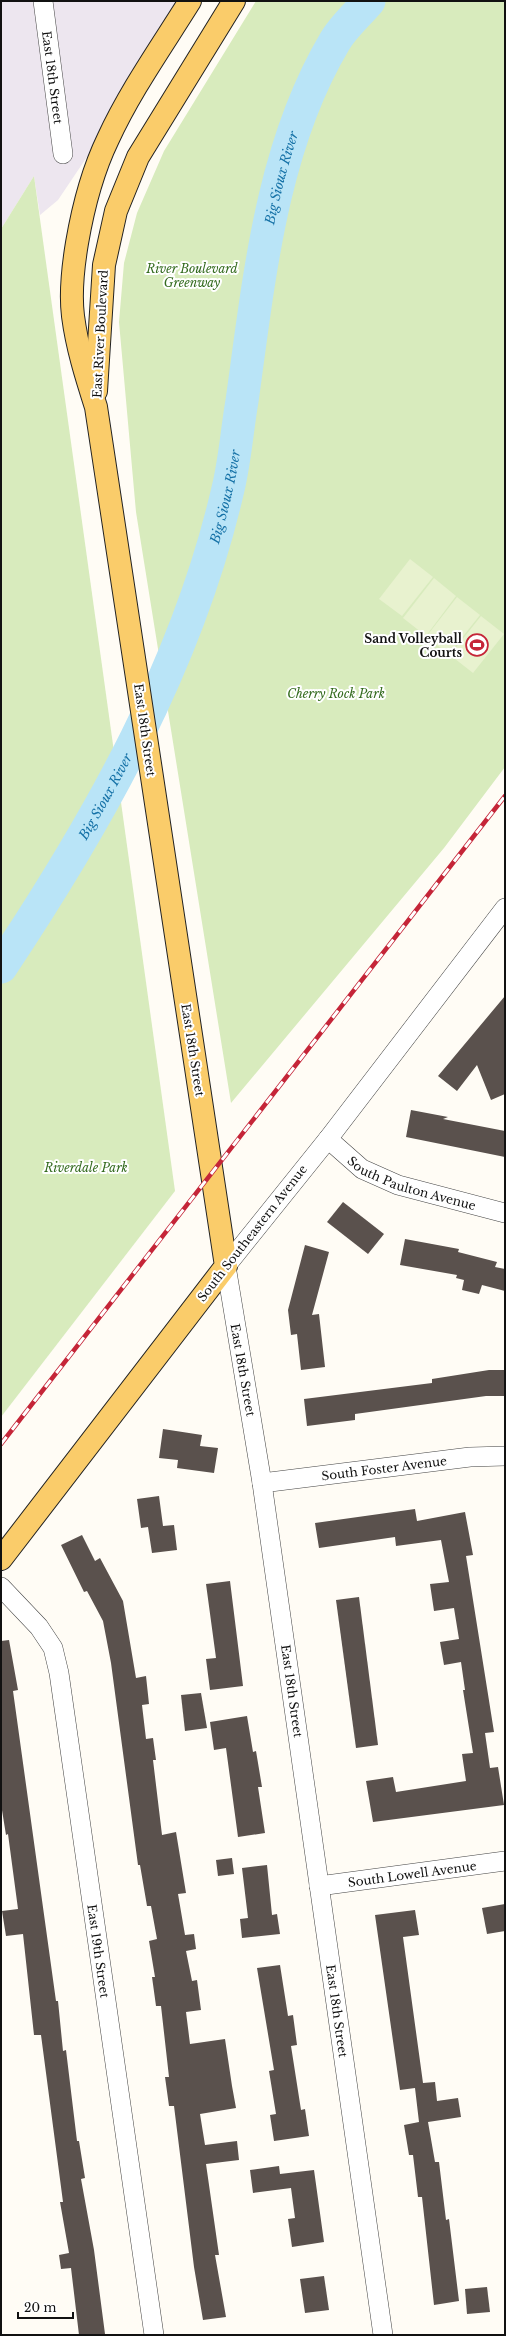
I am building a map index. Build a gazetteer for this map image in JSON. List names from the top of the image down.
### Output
{
  "streets": {
    "main road": ["East 18th Street", "East River Boulevard", "South Southeastern Avenue"],
    "street": [
      "South Paulton Avenue",
      "South Foster Avenue",
      "South Lowell Avenue",
      "East 19th Street"
    ]
  },
  "crossings": [
    ["East 18th Street", "East River Boulevard"],
    ["East 18th Street", "South Southeastern Avenue"],
    ["East 18th Street", "South Foster Avenue"],
    ["East 18th Street", "South Lowell Avenue"],
    ["South Paulton Avenue", "South Southeastern Avenue"]
  ],
  "water": ["Big Sioux River"],
  "parks": ["River Boulevard Greenway", "Cherry Rock Park", "Riverdale Park"],
  "places": {
    "sports": ["Sand Volleyball Courts"]
  },
  "scale_bar": "20 m"
}
